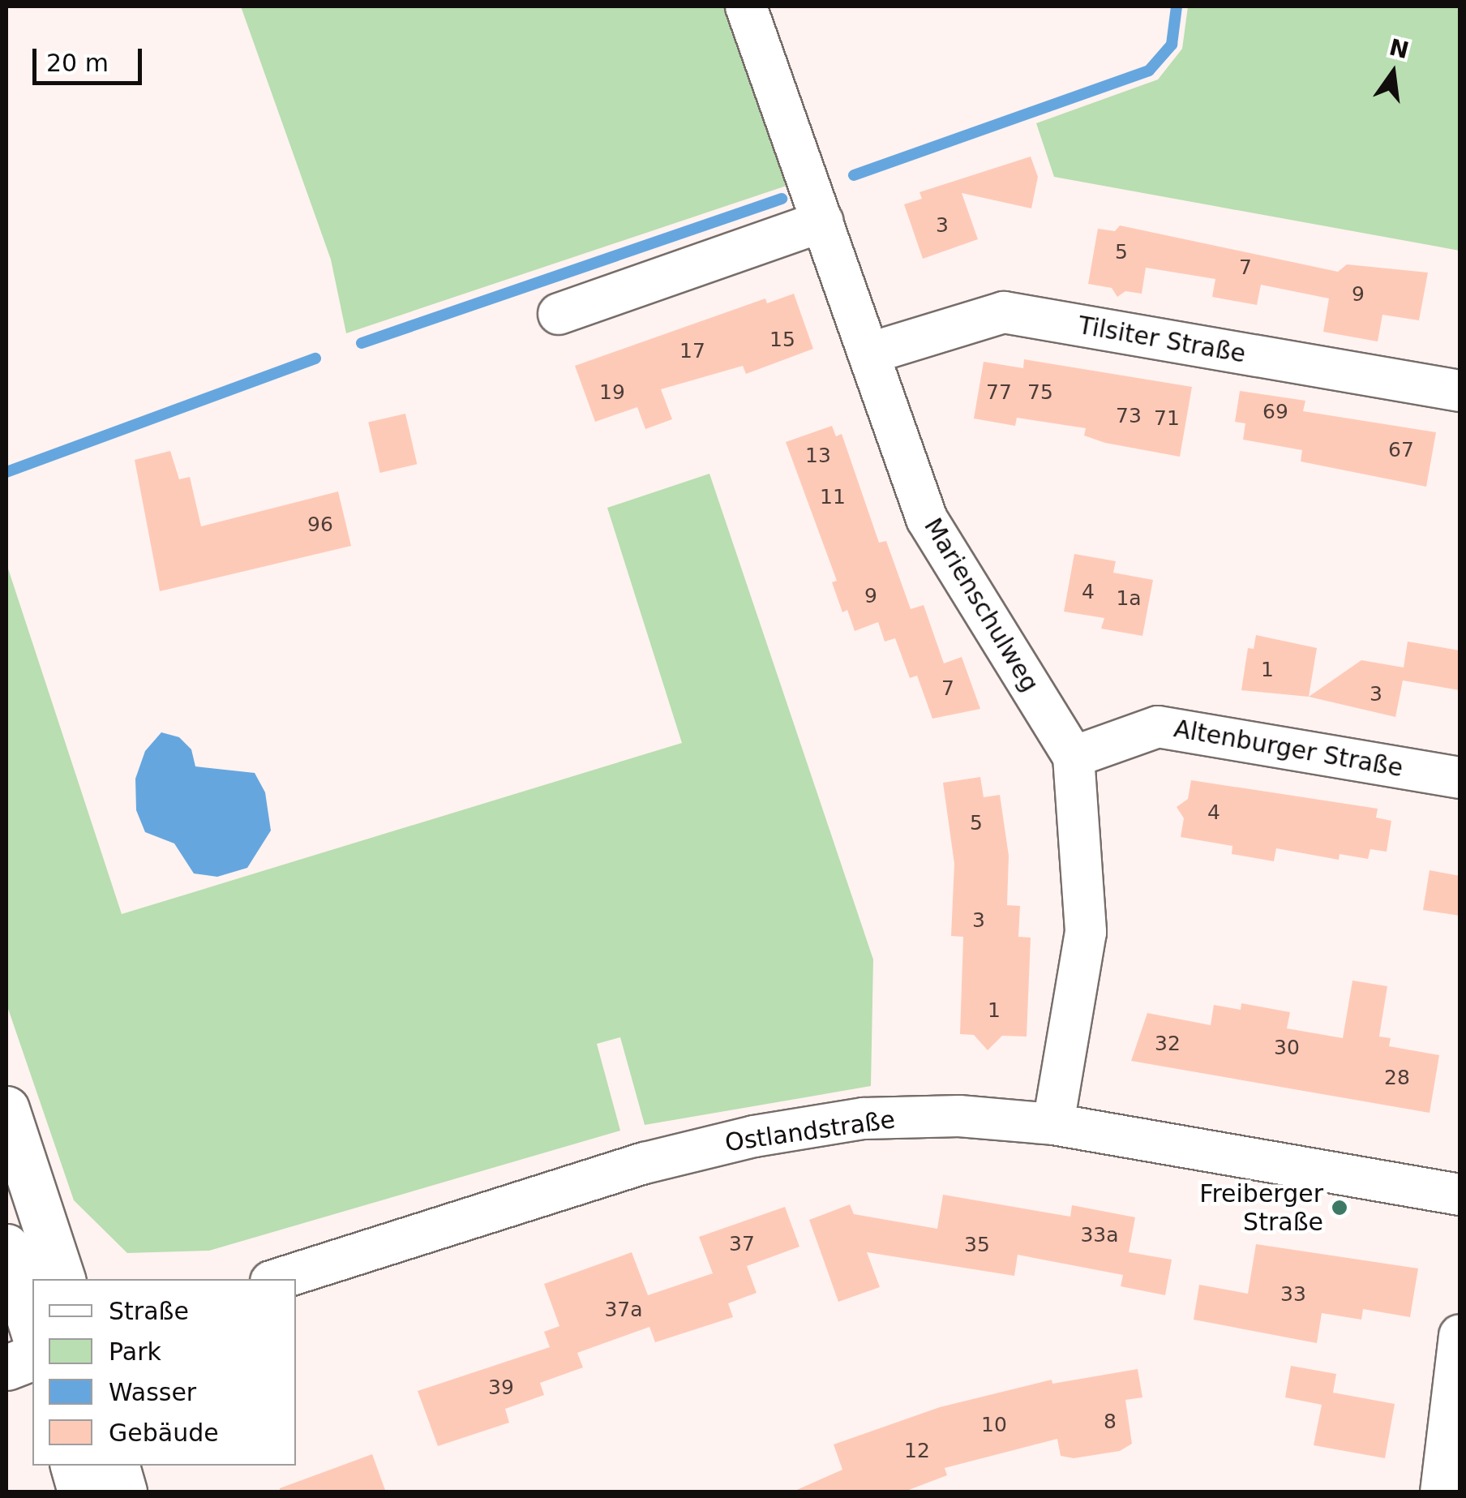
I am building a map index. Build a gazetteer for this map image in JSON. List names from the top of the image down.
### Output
{
  "streets": {
    "street": [
      "Tilsiter Straße",
      "Marienschulweg",
      "Altenburger Straße",
      "Ostlandstraße"
    ]
  },
  "crossings": [
    ["Tilsiter Straße", "Marienschulweg"],
    ["Marienschulweg", "Altenburger Straße"],
    ["Marienschulweg", "Ostlandstraße"]
  ],
  "places": ["Freiberger Straße"],
  "house_numbers": [
    "3",
    "5",
    "7",
    "9",
    "15",
    "17",
    "19",
    "77",
    "75",
    "69",
    "73",
    "71",
    "67",
    "13",
    "11",
    "96",
    "4",
    "9",
    "1a",
    "1",
    "7",
    "3",
    "4",
    "5",
    "3",
    "1",
    "32",
    "30",
    "28",
    "33a",
    "37",
    "35",
    "33",
    "37a",
    "39",
    "8",
    "10",
    "12"
  ],
  "legend": [
    "Straße",
    "Park",
    "Wasser",
    "Gebäude"
  ],
  "scale_bar": "20 m",
  "north": "top"
}
